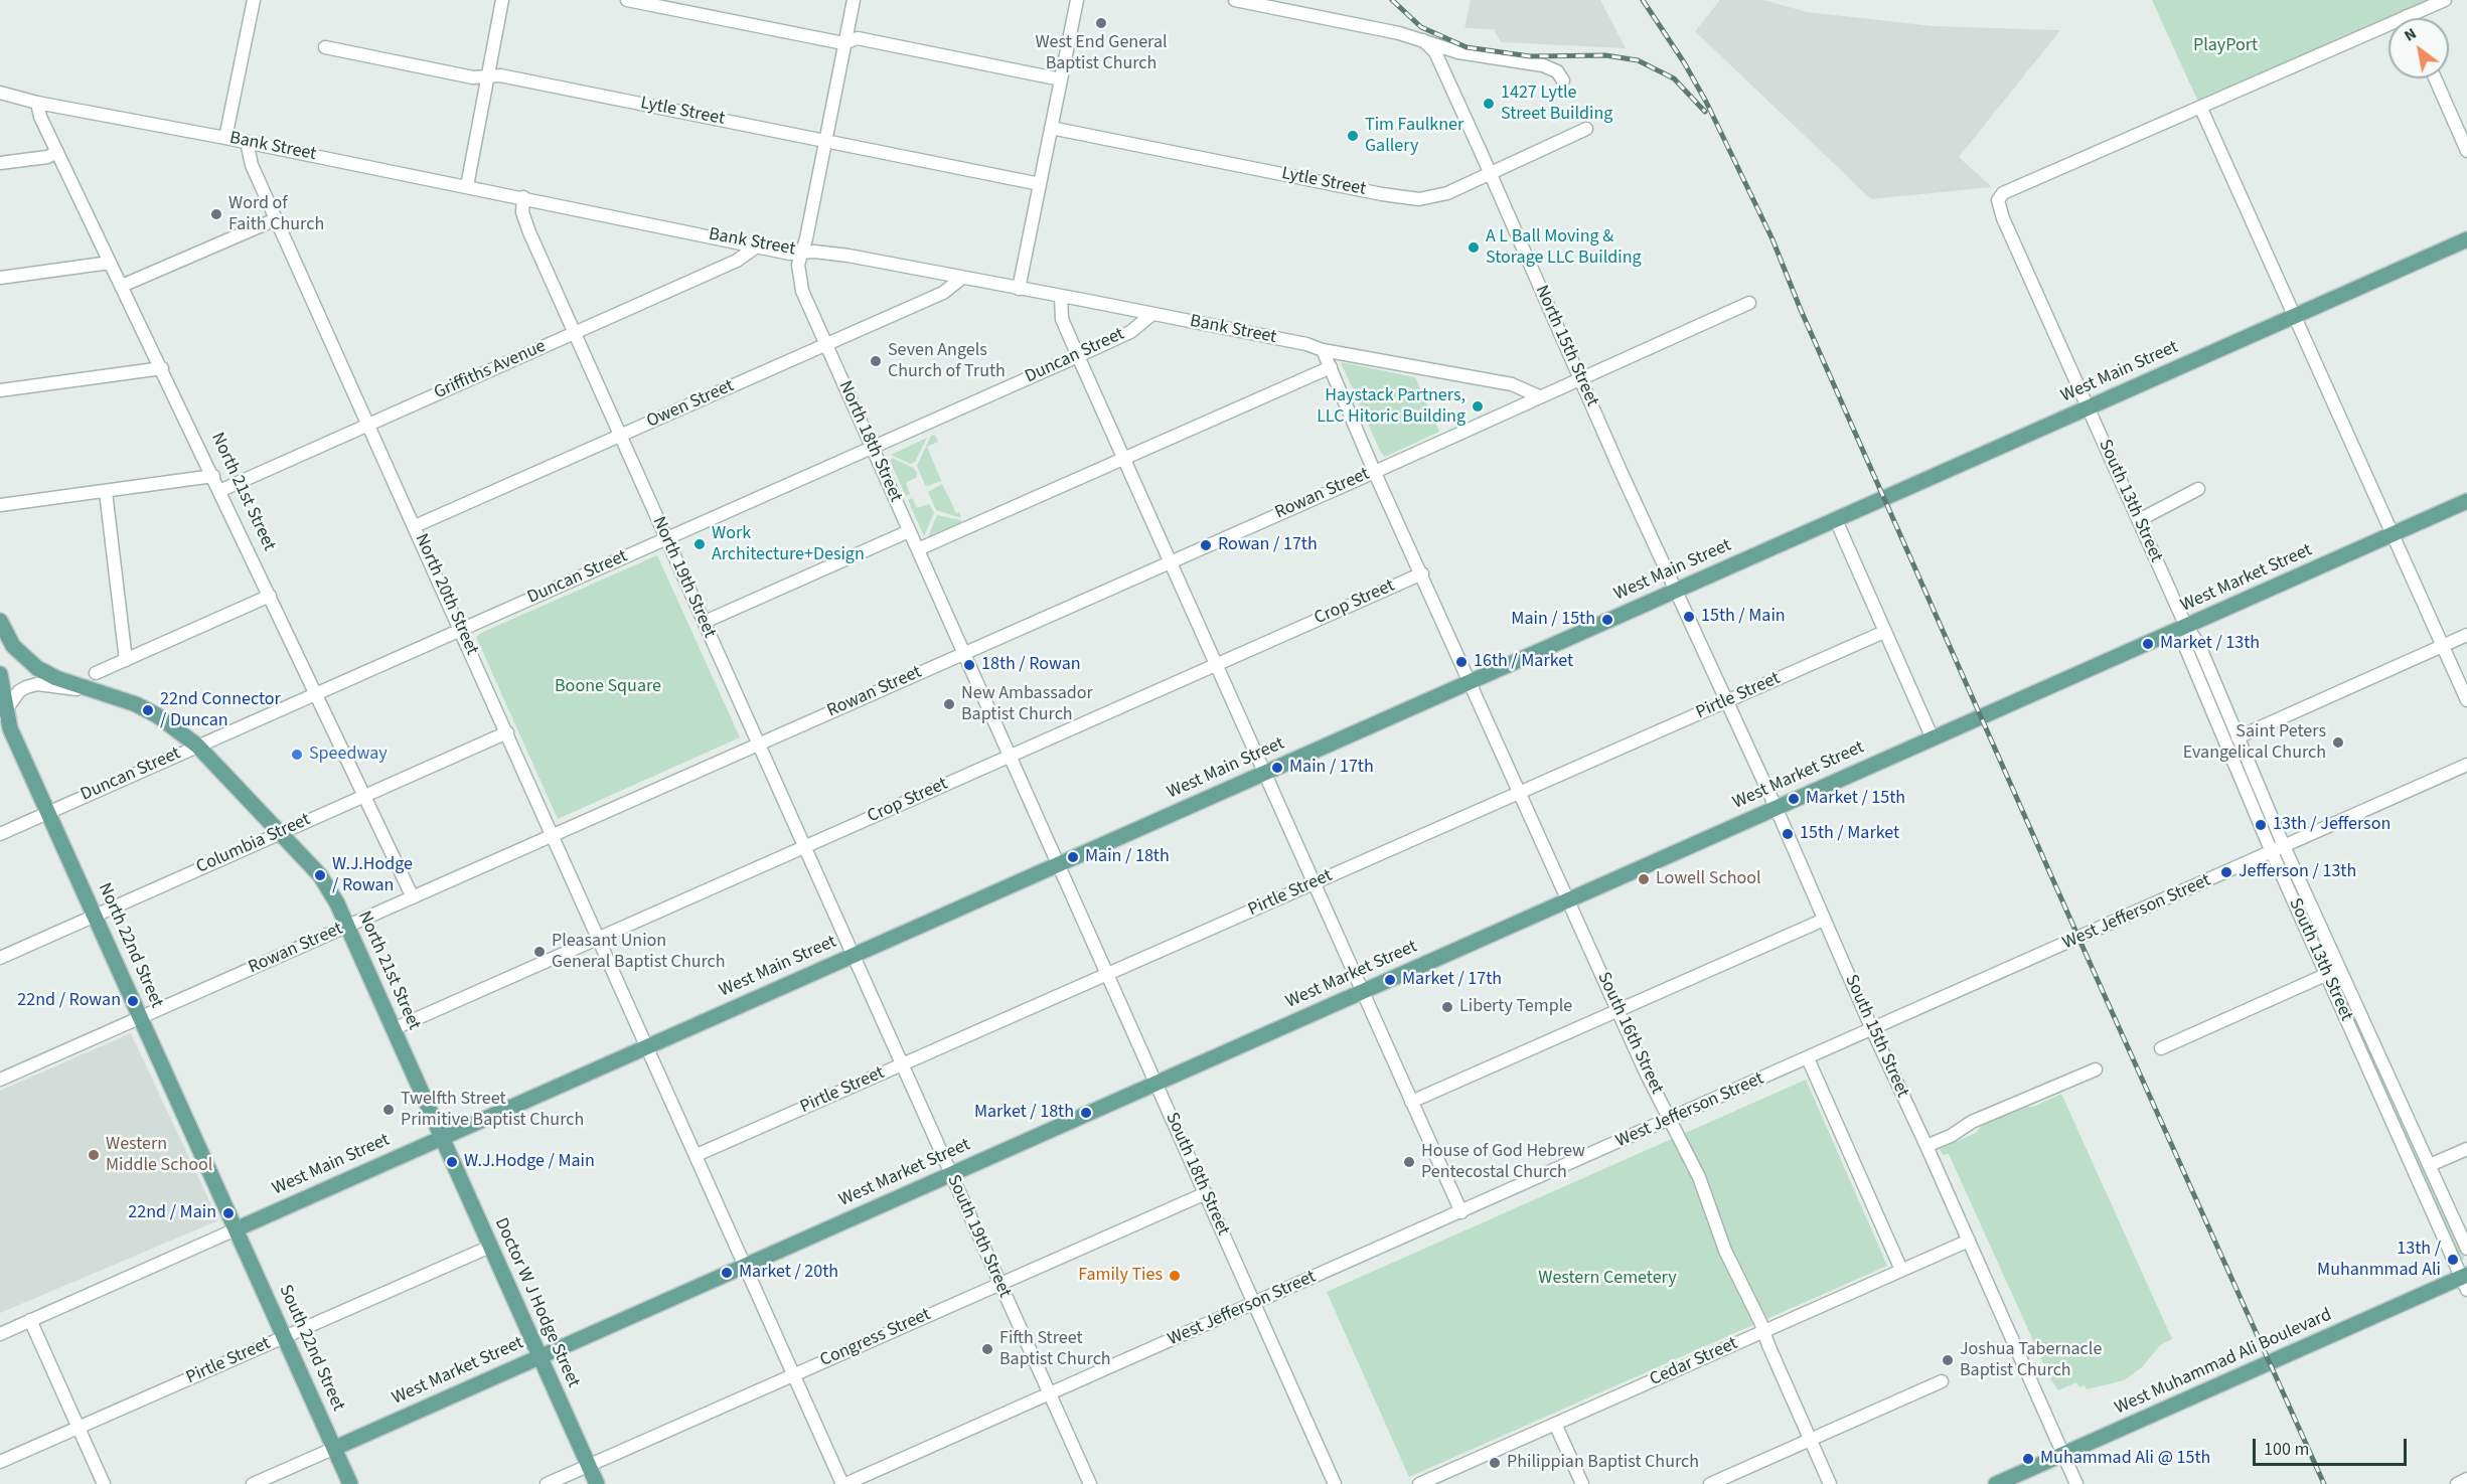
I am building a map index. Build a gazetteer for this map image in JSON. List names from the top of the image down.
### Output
{
  "streets": {
    "main road": [
      "West Main Street",
      "North 21st Street",
      "West Market Street",
      "North 22nd Street",
      "Doctor W J Hodge Street",
      "South 22nd Street",
      "West Muhammad Ali Boulevard"
    ],
    "street": [
      "Lytle Street",
      "Bank Street",
      "North 15th Street",
      "Duncan Street",
      "Griffiths Avenue",
      "Owen Street",
      "North 18th Street",
      "Rowan Street",
      "South 13th Street",
      "North 19th Street",
      "North 20th Street",
      "Crop Street",
      "Pirtle Street",
      "Columbia Street",
      "West Jefferson Street",
      "South 16th Street",
      "South 15th Street",
      "South 18th Street",
      "South 19th Street",
      "Congress Street",
      "Cedar Street"
    ]
  },
  "crossings": [
    ["Lytle Street", "North 15th Street"],
    ["Lytle Street", "North 18th Street"],
    ["Bank Street", "Duncan Street"],
    ["Bank Street", "Griffiths Avenue"],
    ["Bank Street", "Owen Street"],
    ["Bank Street", "North 18th Street"],
    ["Bank Street", "North 21st Street"],
    ["Bank Street", "Rowan Street"],
    ["Bank Street", "North 19th Street"],
    ["Bank Street", "North 20th Street"],
    ["Bank Street", "South 16th Street"],
    ["North 15th Street", "West Main Street"],
    ["North 15th Street", "Rowan Street"],
    ["North 15th Street", "South 15th Street"],
    ["Duncan Street", "North 18th Street"],
    ["Duncan Street", "North 21st Street"],
    ["Duncan Street", "North 19th Street"],
    ["Duncan Street", "North 20th Street"],
    ["Duncan Street", "North 22nd Street"],
    ["Griffiths Avenue", "North 21st Street"],
    ["Griffiths Avenue", "North 19th Street"],
    ["Griffiths Avenue", "North 20th Street"],
    ["West Main Street", "North 18th Street"],
    ["West Main Street", "North 21st Street"],
    ["West Main Street", "South 13th Street"],
    ["West Main Street", "North 19th Street"],
    ["West Main Street", "North 20th Street"],
    ["West Main Street", "North 22nd Street"],
    ["West Main Street", "South 16th Street"],
    ["West Main Street", "South 15th Street"],
    ["West Main Street", "South 18th Street"],
    ["West Main Street", "South 19th Street"],
    ["West Main Street", "Doctor W J Hodge Street"],
    ["West Main Street", "South 22nd Street"],
    ["Owen Street", "North 18th Street"],
    ["Owen Street", "North 19th Street"],
    ["Owen Street", "North 20th Street"],
    ["North 18th Street", "Rowan Street"],
    ["North 18th Street", "Crop Street"],
    ["North 18th Street", "South 18th Street"],
    ["North 21st Street", "Rowan Street"],
    ["North 21st Street", "Crop Street"],
    ["North 21st Street", "Columbia Street"],
    ["North 21st Street", "Doctor W J Hodge Street"],
    ["Rowan Street", "North 19th Street"],
    ["Rowan Street", "North 20th Street"],
    ["Rowan Street", "North 22nd Street"],
    ["Rowan Street", "South 16th Street"],
    ["South 13th Street", "West Market Street"],
    ["South 13th Street", "West Jefferson Street"],
    ["South 13th Street", "West Muhammad Ali Boulevard"],
    ["North 19th Street", "Crop Street"],
    ["North 19th Street", "South 19th Street"],
    ["West Market Street", "North 20th Street"],
    ["West Market Street", "South 16th Street"],
    ["West Market Street", "South 15th Street"],
    ["West Market Street", "South 18th Street"],
    ["West Market Street", "South 19th Street"],
    ["West Market Street", "Doctor W J Hodge Street"],
    ["West Market Street", "South 22nd Street"],
    ["North 20th Street", "Crop Street"],
    ["North 20th Street", "Pirtle Street"],
    ["North 20th Street", "Columbia Street"],
    ["North 20th Street", "West Jefferson Street"],
    ["North 20th Street", "Congress Street"],
    ["Crop Street", "South 16th Street"],
    ["Pirtle Street", "South 16th Street"],
    ["Pirtle Street", "South 15th Street"],
    ["Pirtle Street", "South 18th Street"],
    ["Pirtle Street", "South 19th Street"],
    ["Pirtle Street", "Doctor W J Hodge Street"],
    ["Pirtle Street", "South 22nd Street"],
    ["Columbia Street", "North 22nd Street"],
    ["West Jefferson Street", "South 16th Street"],
    ["West Jefferson Street", "South 15th Street"],
    ["West Jefferson Street", "South 18th Street"],
    ["West Jefferson Street", "South 19th Street"],
    ["North 22nd Street", "South 22nd Street"],
    ["South 16th Street", "Cedar Street"],
    ["South 15th Street", "Cedar Street"],
    ["South 15th Street", "West Muhammad Ali Boulevard"],
    ["South 18th Street", "Congress Street"],
    ["South 19th Street", "Congress Street"],
    ["Doctor W J Hodge Street", "Congress Street"]
  ],
  "parks": ["PlayPort", "Boone Square", "Western Cemetery"],
  "places": [
    "West End General Baptist Church",
    "1427 Lytle Street Building",
    "Tim Faulkner Gallery",
    "Word of Faith Church",
    "A L Ball Moving & Storage LLC Building",
    "Seven Angels Church of Truth",
    "Haystack Partners, LLC Hitoric Building",
    "Work Architecture+Design",
    "Rowan / 17th",
    "15th / Main",
    "Main / 15th",
    "Market / 13th",
    "16th / Market",
    "18th / Rowan",
    "New Ambassador Baptist Church",
    "22nd Connector / Duncan",
    "Saint Peters Evangelical Church",
    "Speedway",
    "Main / 17th",
    "Market / 15th",
    "13th / Jefferson",
    "15th / Market",
    "Main / 18th",
    "Jefferson / 13th",
    "W.J.Hodge / Rowan",
    "Lowell School",
    "Pleasant Union General Baptist Church",
    "Market / 17th",
    "22nd / Rowan",
    "Liberty Temple",
    "Twelfth Street Primitive Baptist Church",
    "Market / 18th",
    "Western Middle School",
    "W.J.Hodge / Main",
    "House of God Hebrew Pentecostal Church",
    "22nd / Main",
    "13th / Muhanmmad Ali",
    "Market / 20th",
    "Family Ties",
    "Fifth Street Baptist Church",
    "Joshua Tabernacle Baptist Church",
    "Muhammad Ali @ 15th",
    "Philippian Baptist Church"
  ],
  "scale_bar": "100 m",
  "north": "top left"
}
